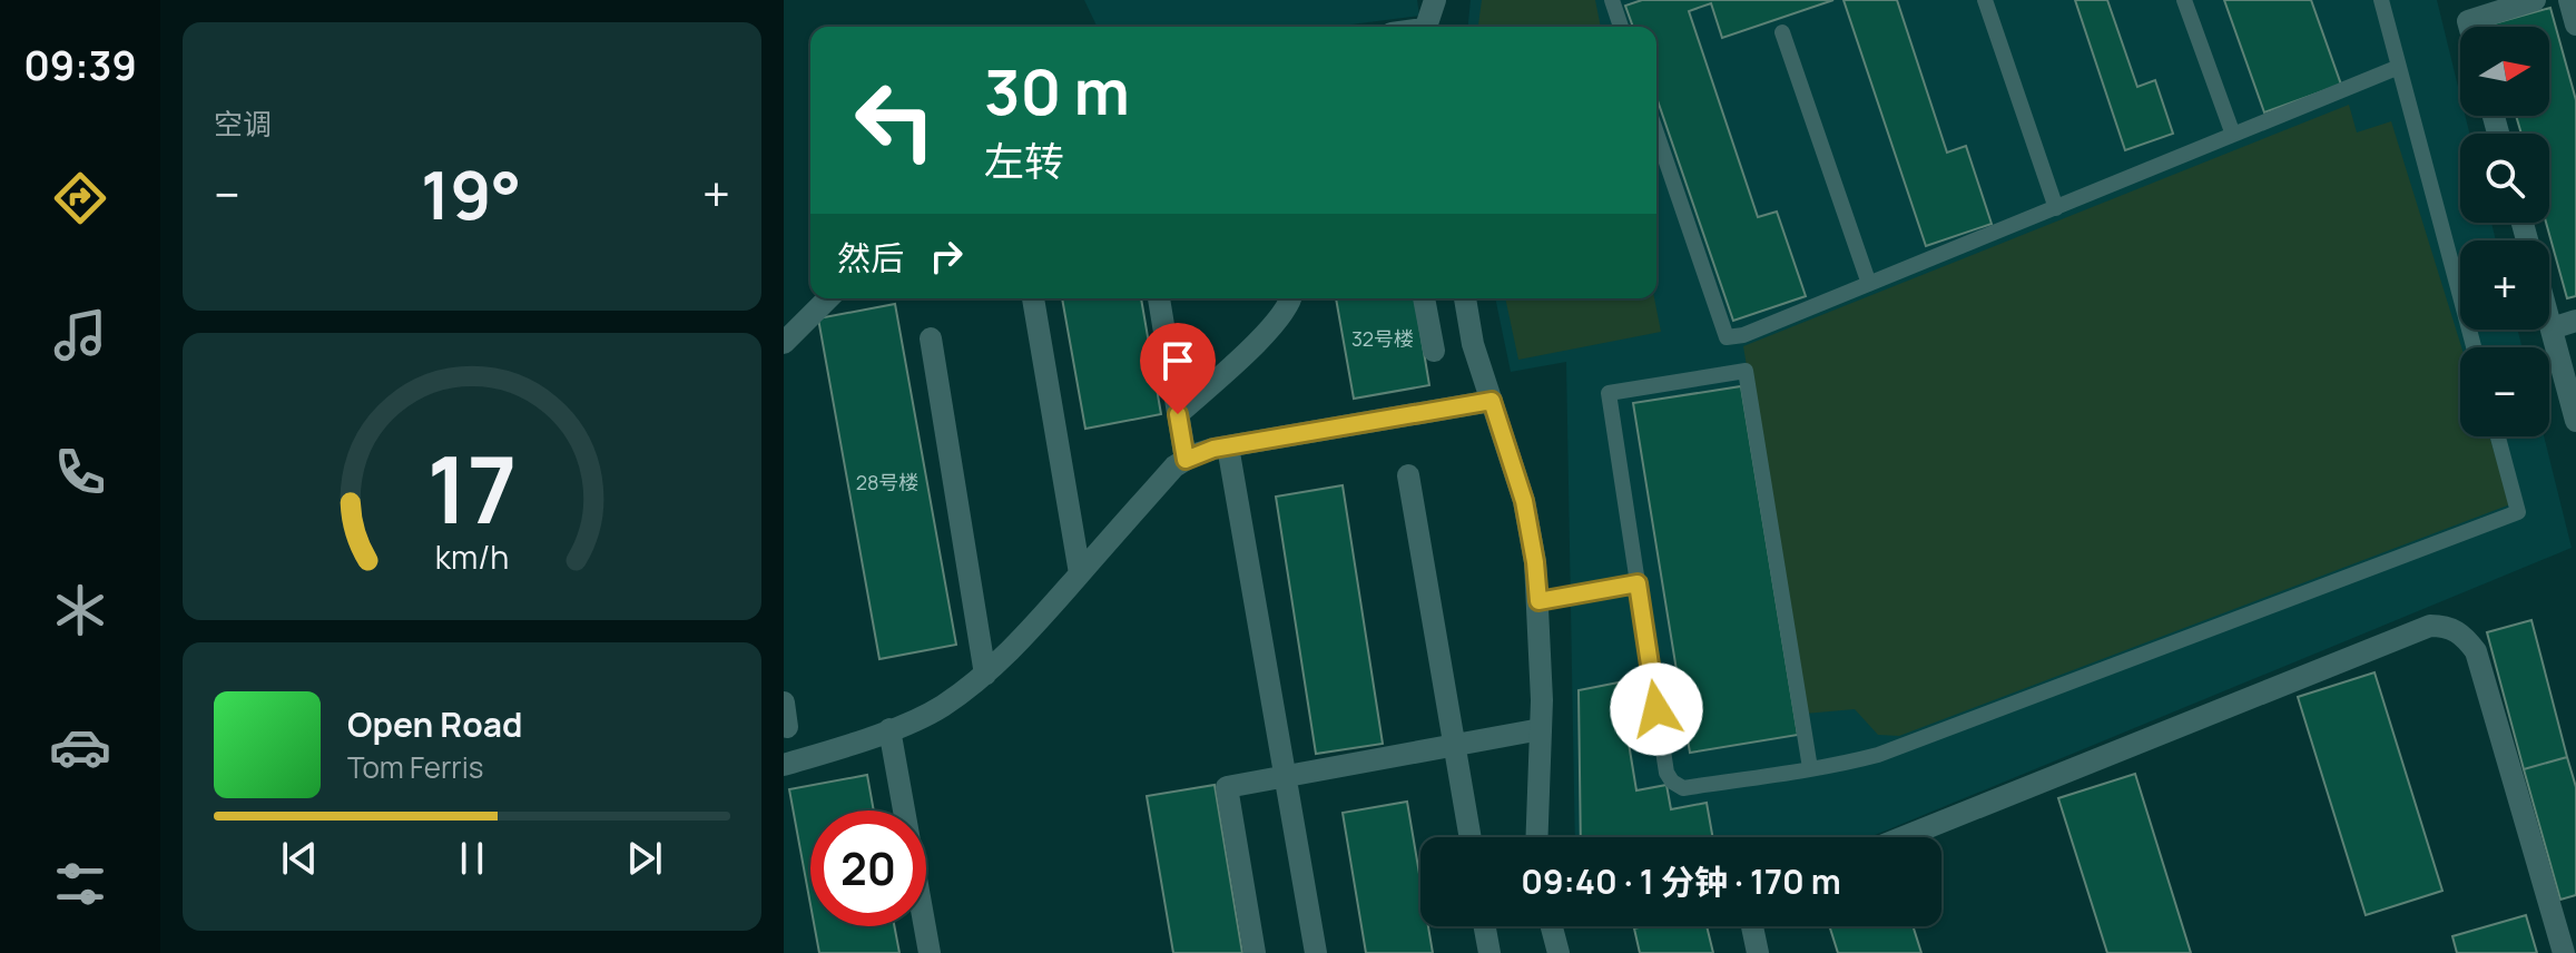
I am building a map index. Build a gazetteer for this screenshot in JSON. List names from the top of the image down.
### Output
{
  "house_numbers": ["32号楼", "28号楼"],
  "north": "right",
  "page": {
    "tabs": "09:39",
    "tile": "空调",
    "map_buttons": ["+", "−"],
    "turn": ["30 m", "左转"],
    "heat": ["−", "19°", "+"],
    "then": "然后",
    "song": ["Open Road", "Tom Ferris"],
    "limit": "20",
    "trip": "09:40 · 1 分钟 · 170 m",
    "gauge": ["17", "km/h"]
  }
}
